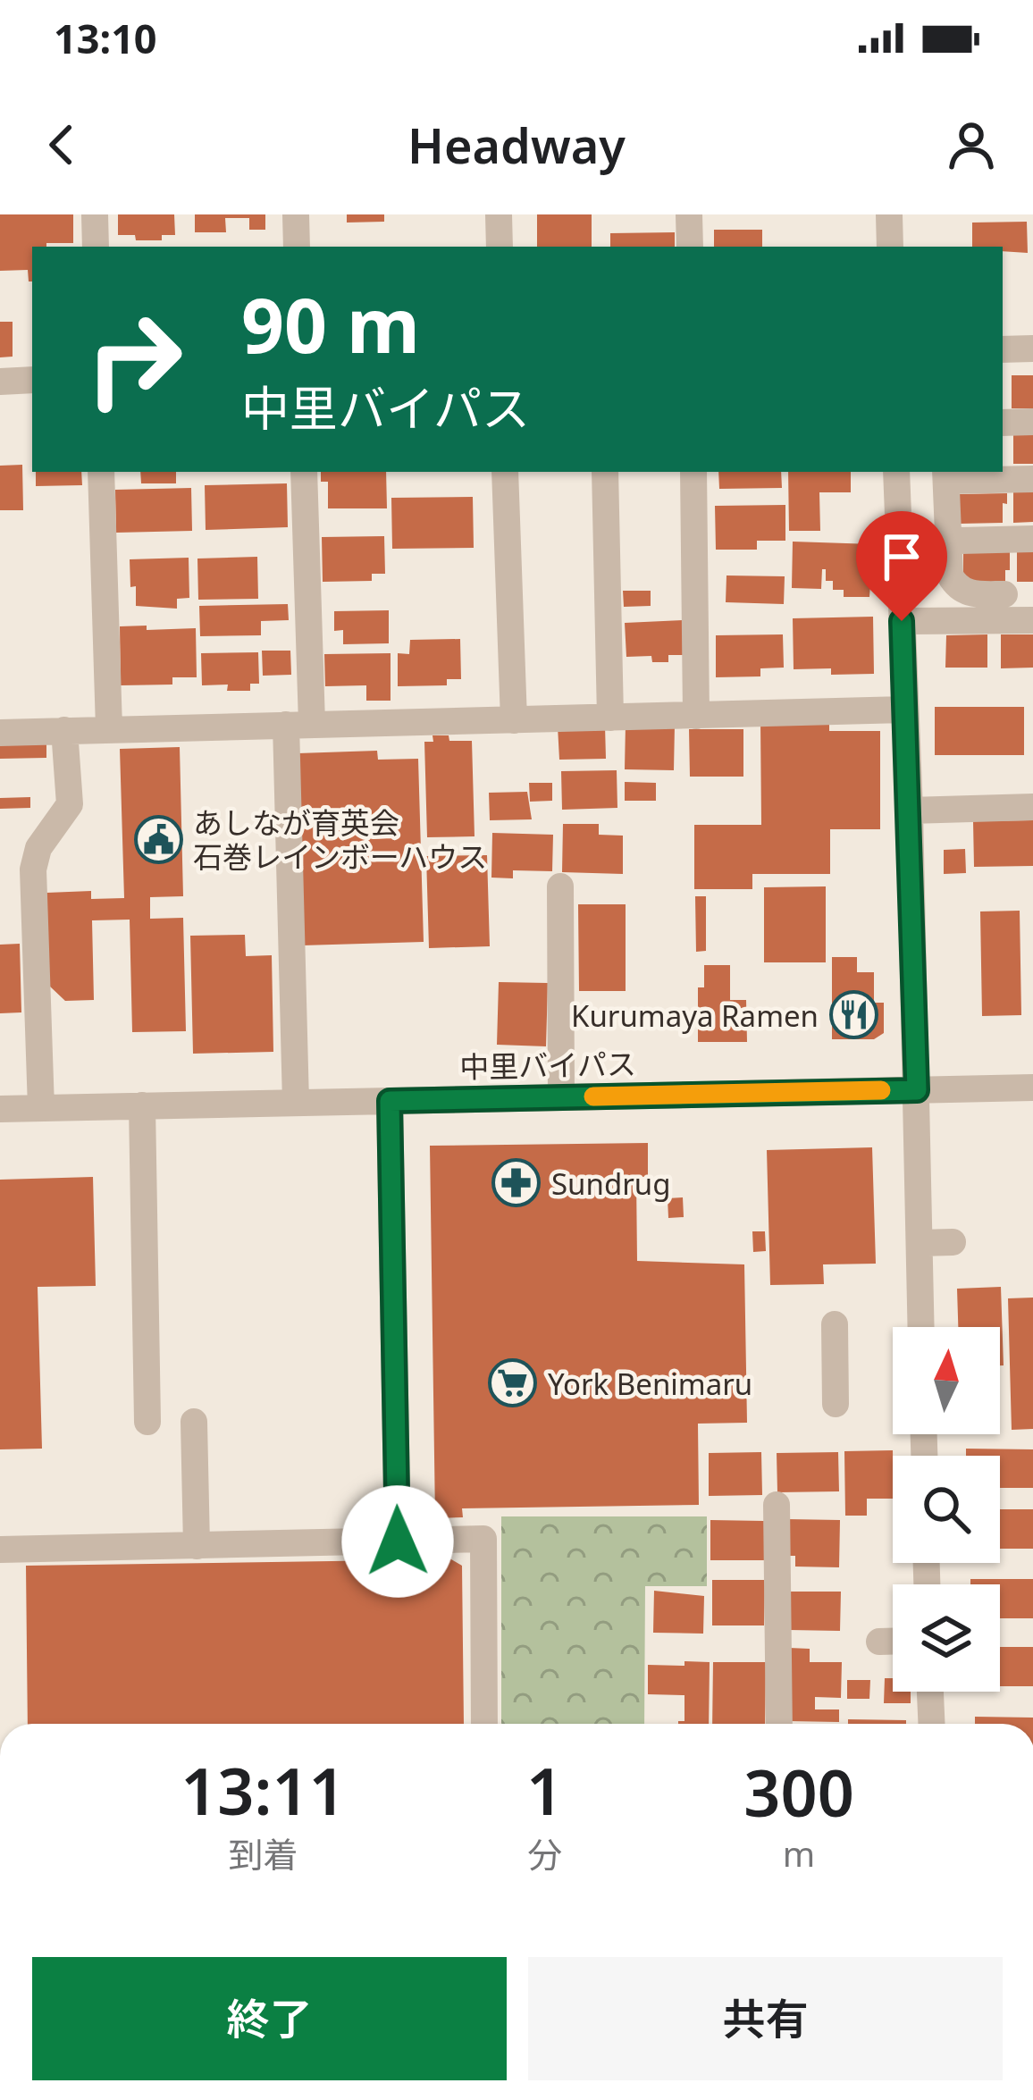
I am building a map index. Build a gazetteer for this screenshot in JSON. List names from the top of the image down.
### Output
{
  "streets": {
    "street": ["中里バイパス"]
  },
  "places": {
    "public building": ["あしなが育英会 石巻レインボーハウス"],
    "restaurant": ["Kurumaya Ramen"],
    "pharmacy": ["Sundrug"],
    "supermarket": ["York Benimaru"]
  },
  "north": "top",
  "page": {
    "status": "13:10",
    "header": "Headway",
    "turn": ["90 m", "中里バイパス"],
    "eta": [
      "13:11",
      "到着",
      "1",
      "分",
      "300",
      "m"
    ],
    "buttons": ["終了", "共有"]
  }
}
